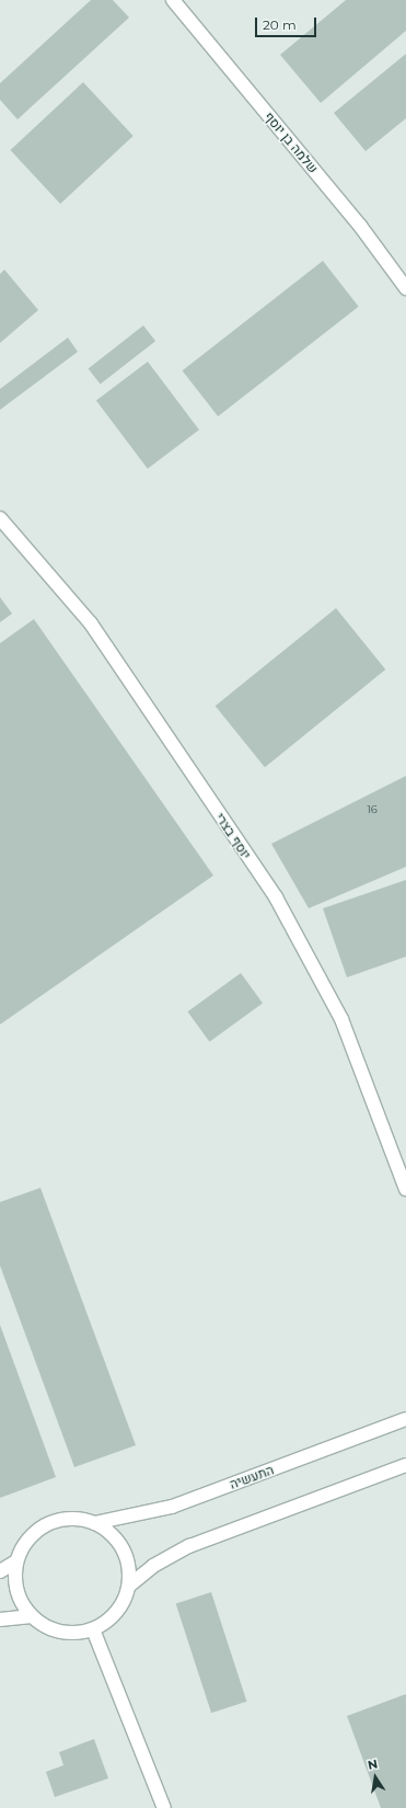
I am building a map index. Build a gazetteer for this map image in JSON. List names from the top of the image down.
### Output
{
  "streets": {
    "street": ["שלמה בן יוסף", "יוסף בצרי", "התעשיה"]
  },
  "house_numbers": ["16"],
  "scale_bar": "20 m",
  "north": "top"
}
